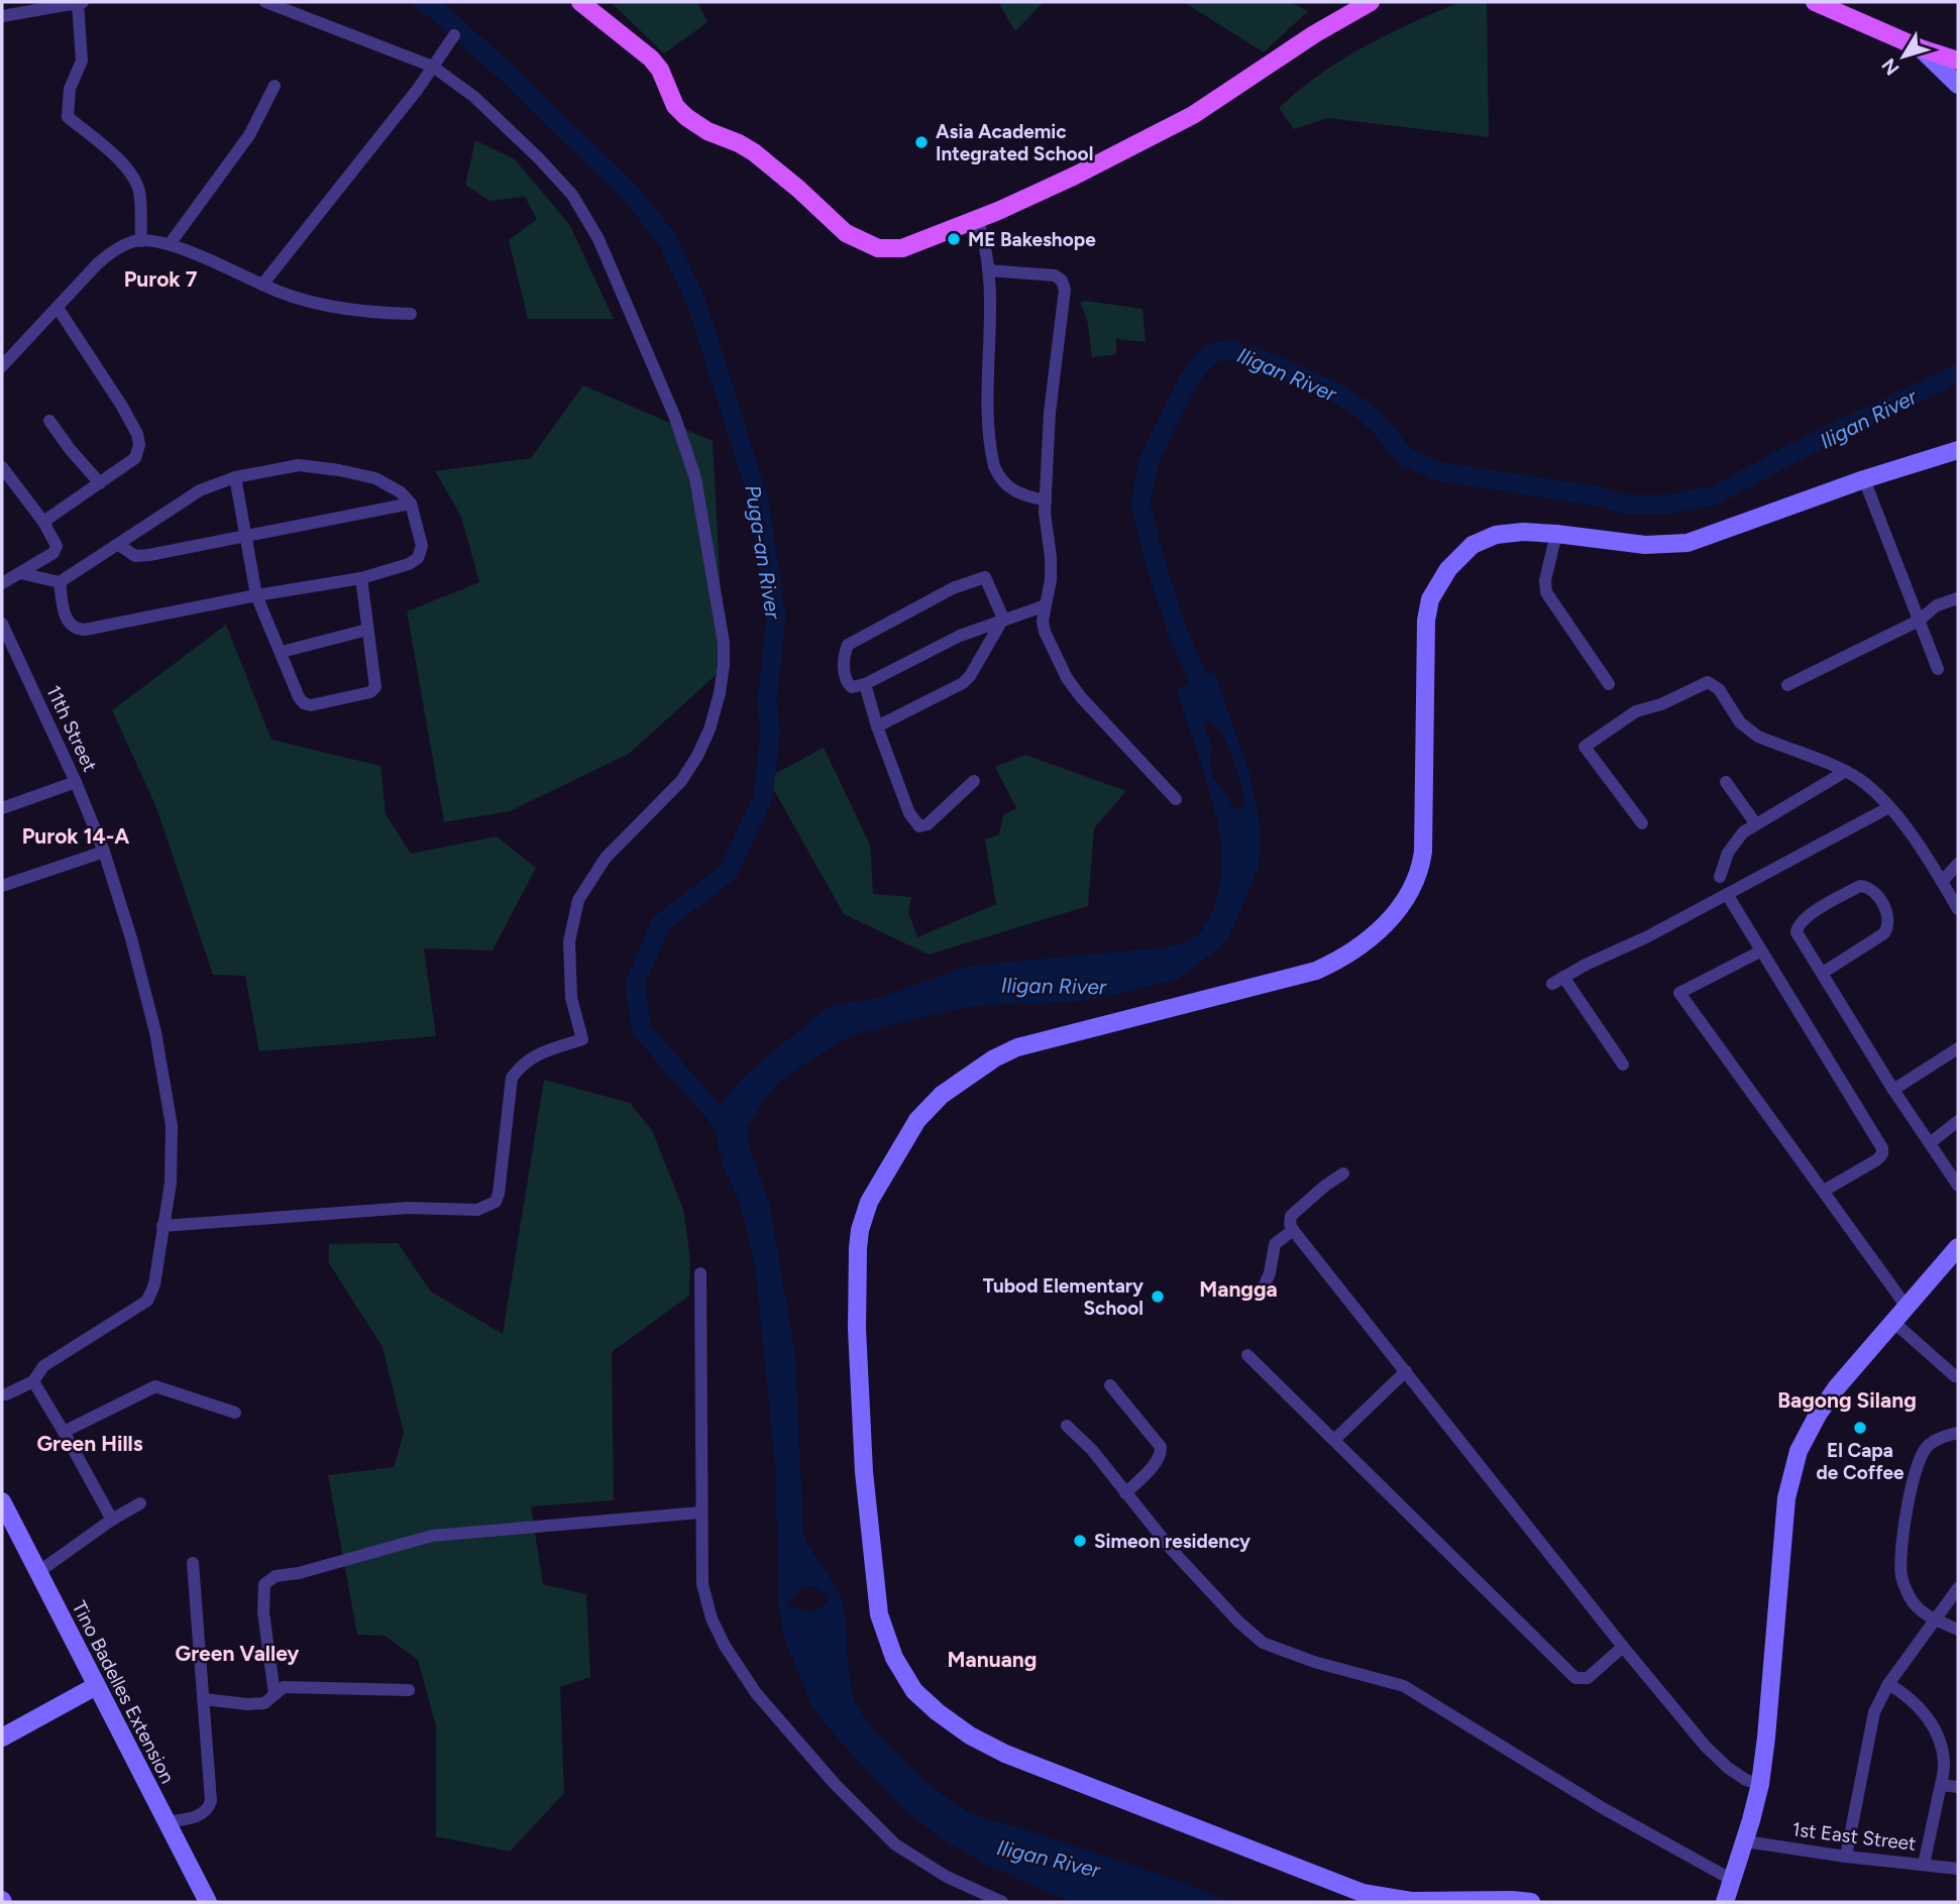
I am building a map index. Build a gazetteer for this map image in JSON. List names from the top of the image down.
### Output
{
  "streets": {
    "street": ["11th Street", "Tino Badelles Extension", "1st East Street"]
  },
  "districts": [
    "Purok 7",
    "Purok 14-A",
    "Mangga",
    "Bagong Silang",
    "Green Hills",
    "Green Valley",
    "Manuang"
  ],
  "water": ["Iligan River", "Puga-an River"],
  "places": [
    "Asia Academic Integrated School",
    "ME Bakeshope",
    "Tubod Elementary School",
    "El Capa de Coffee",
    "Simeon residency"
  ],
  "north": "bottom left"
}
